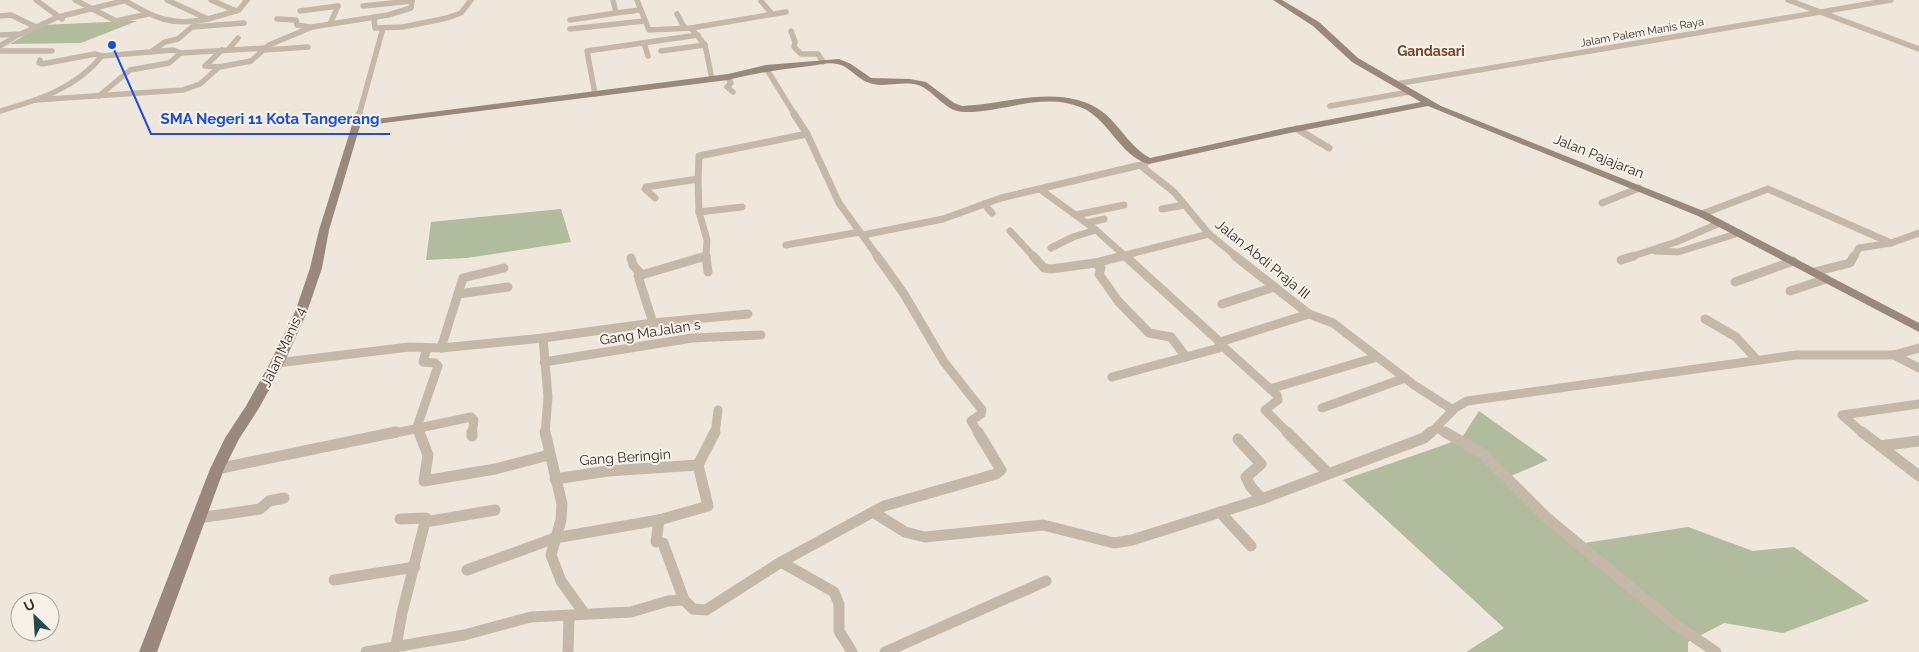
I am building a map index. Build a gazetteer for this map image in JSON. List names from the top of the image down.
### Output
{
  "streets": {
    "street": [
      "Jalam Palem Manis Raya",
      "Jalan Pajajaran",
      "Jalan Abdi Praja III",
      "Gang MaJalan s",
      "Jalan Manis 4",
      "Gang Beringin"
    ]
  },
  "crossings": [
    ["Jalam Palem Manis Raya", "Jalan Pajajaran"]
  ],
  "districts": ["Gandasari"],
  "places": ["SMA Negeri 11 Kota Tangerang"],
  "north": "top left"
}
